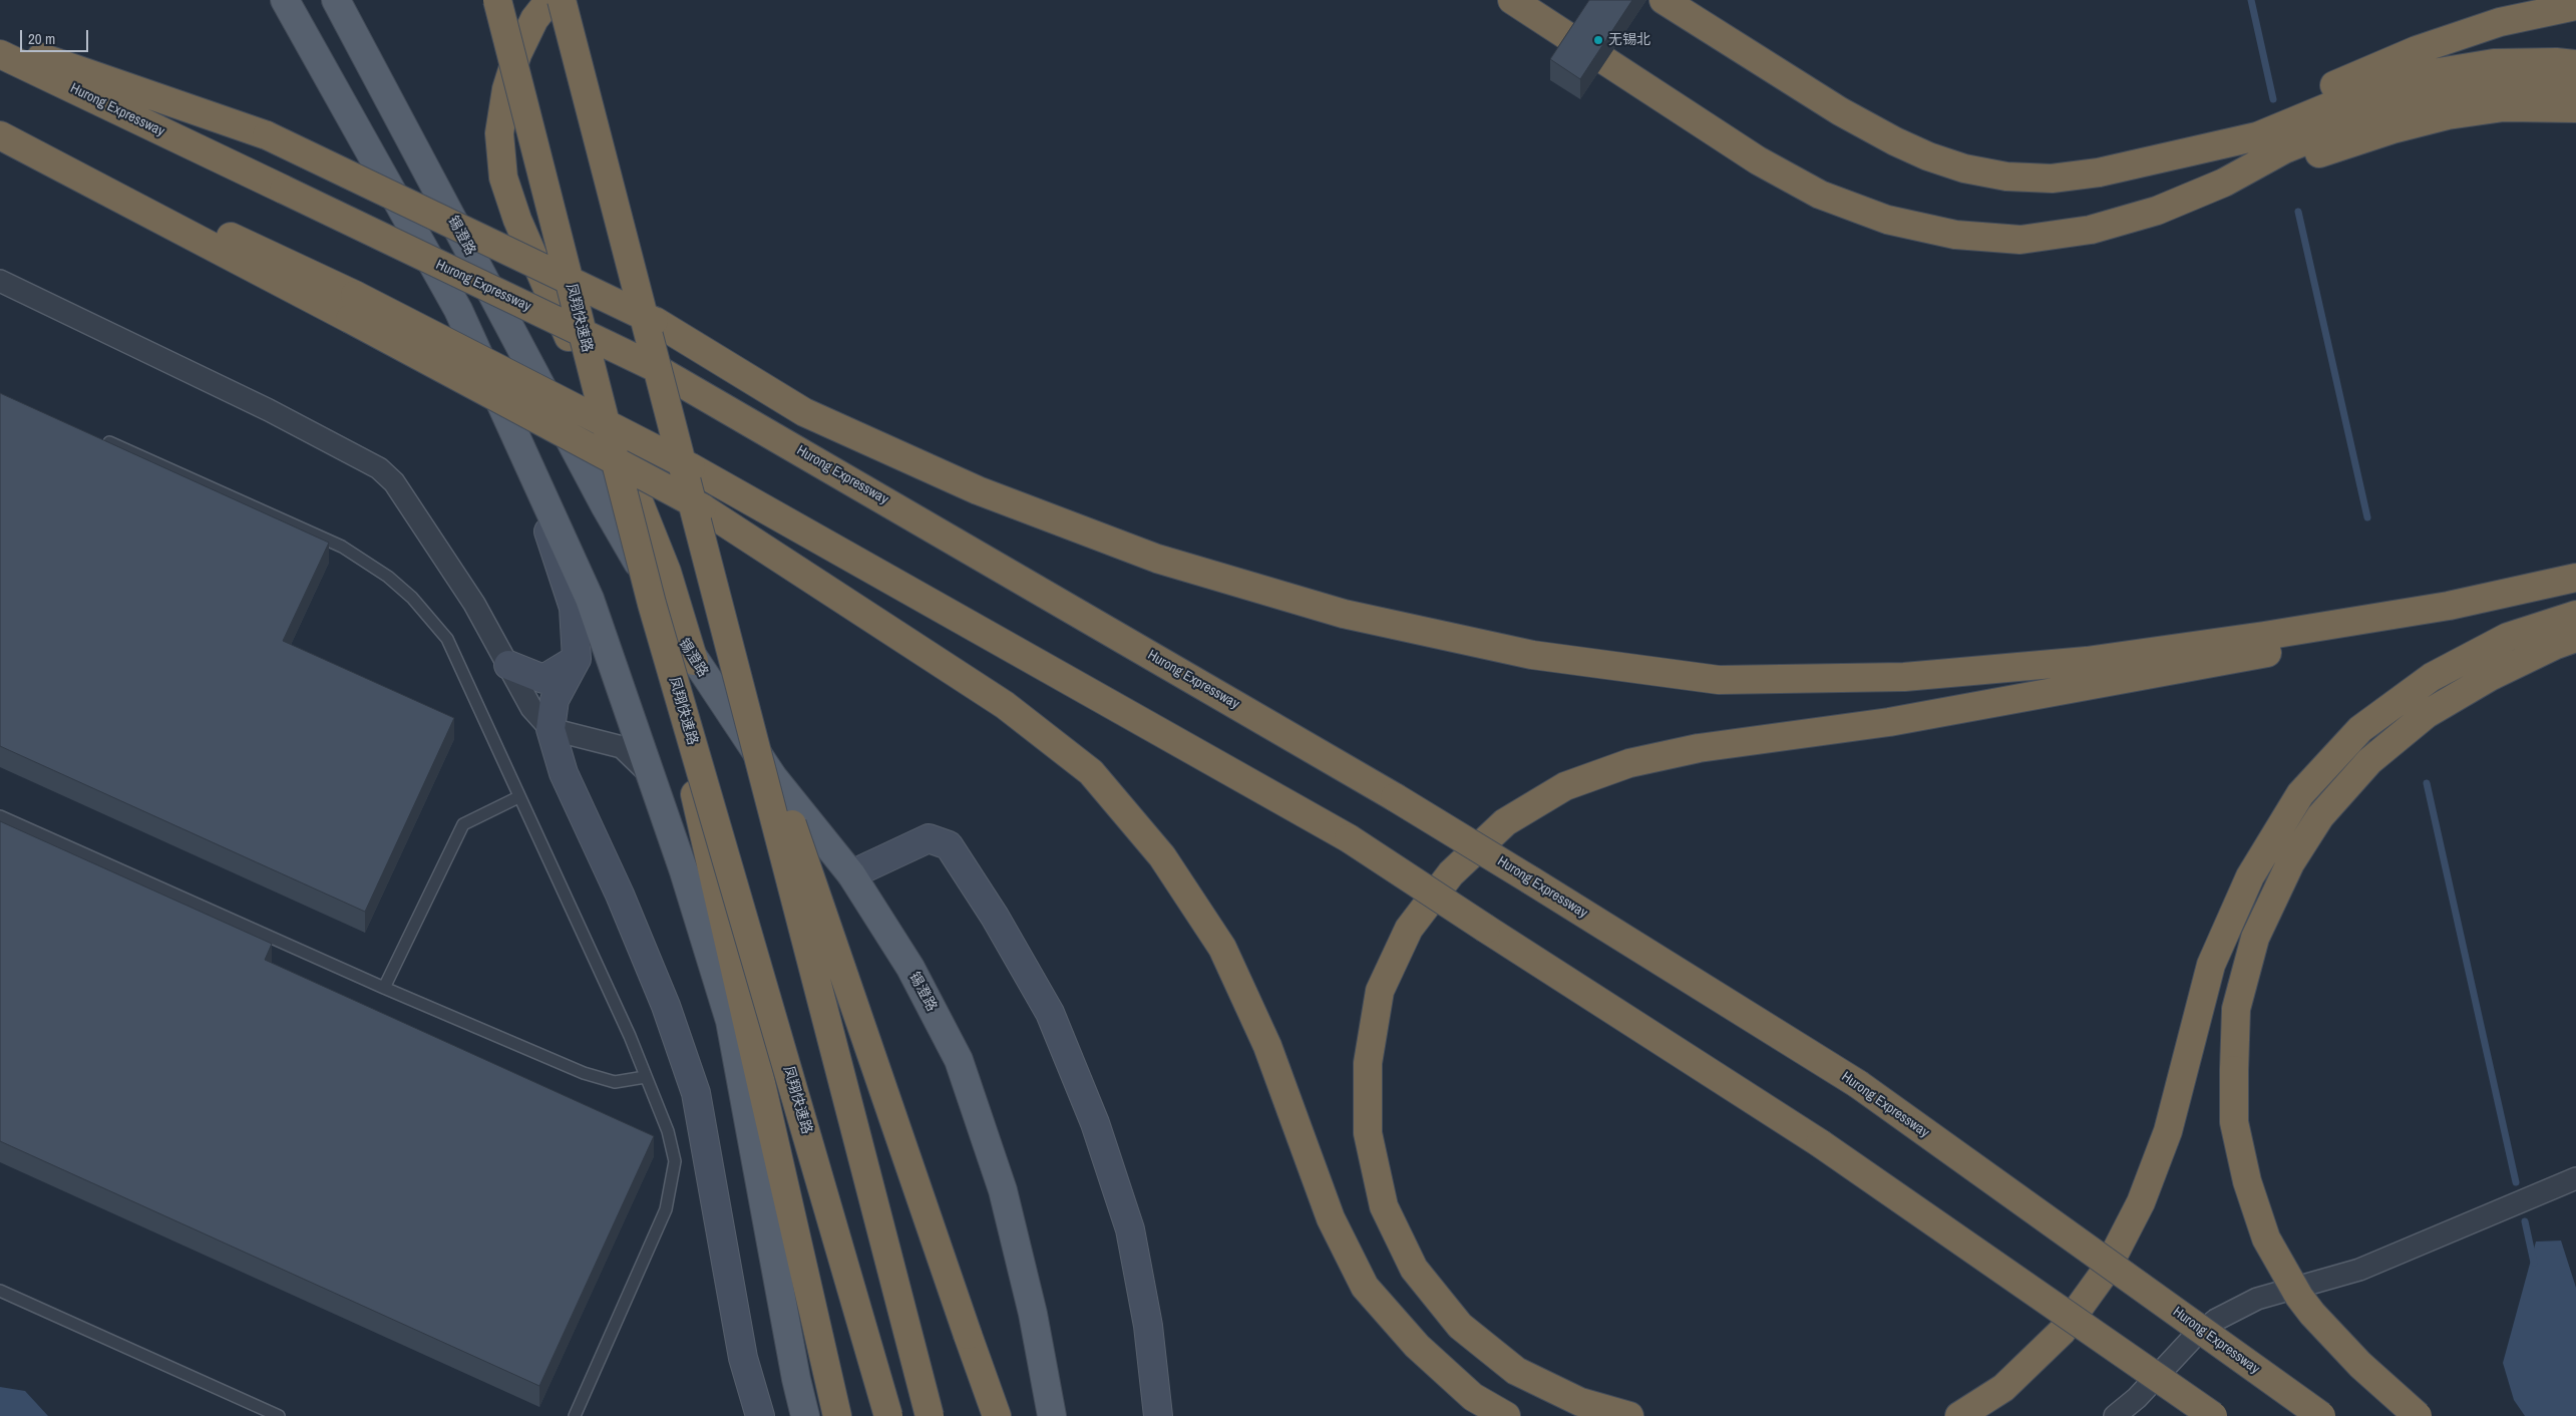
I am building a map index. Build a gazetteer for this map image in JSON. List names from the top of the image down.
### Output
{
  "streets": {
    "highway": ["Hurong Expressway", "凤翔快速路"],
    "main road": ["锡澄路"]
  },
  "places": ["无锡北"],
  "scale_bar": "20 m"
}
